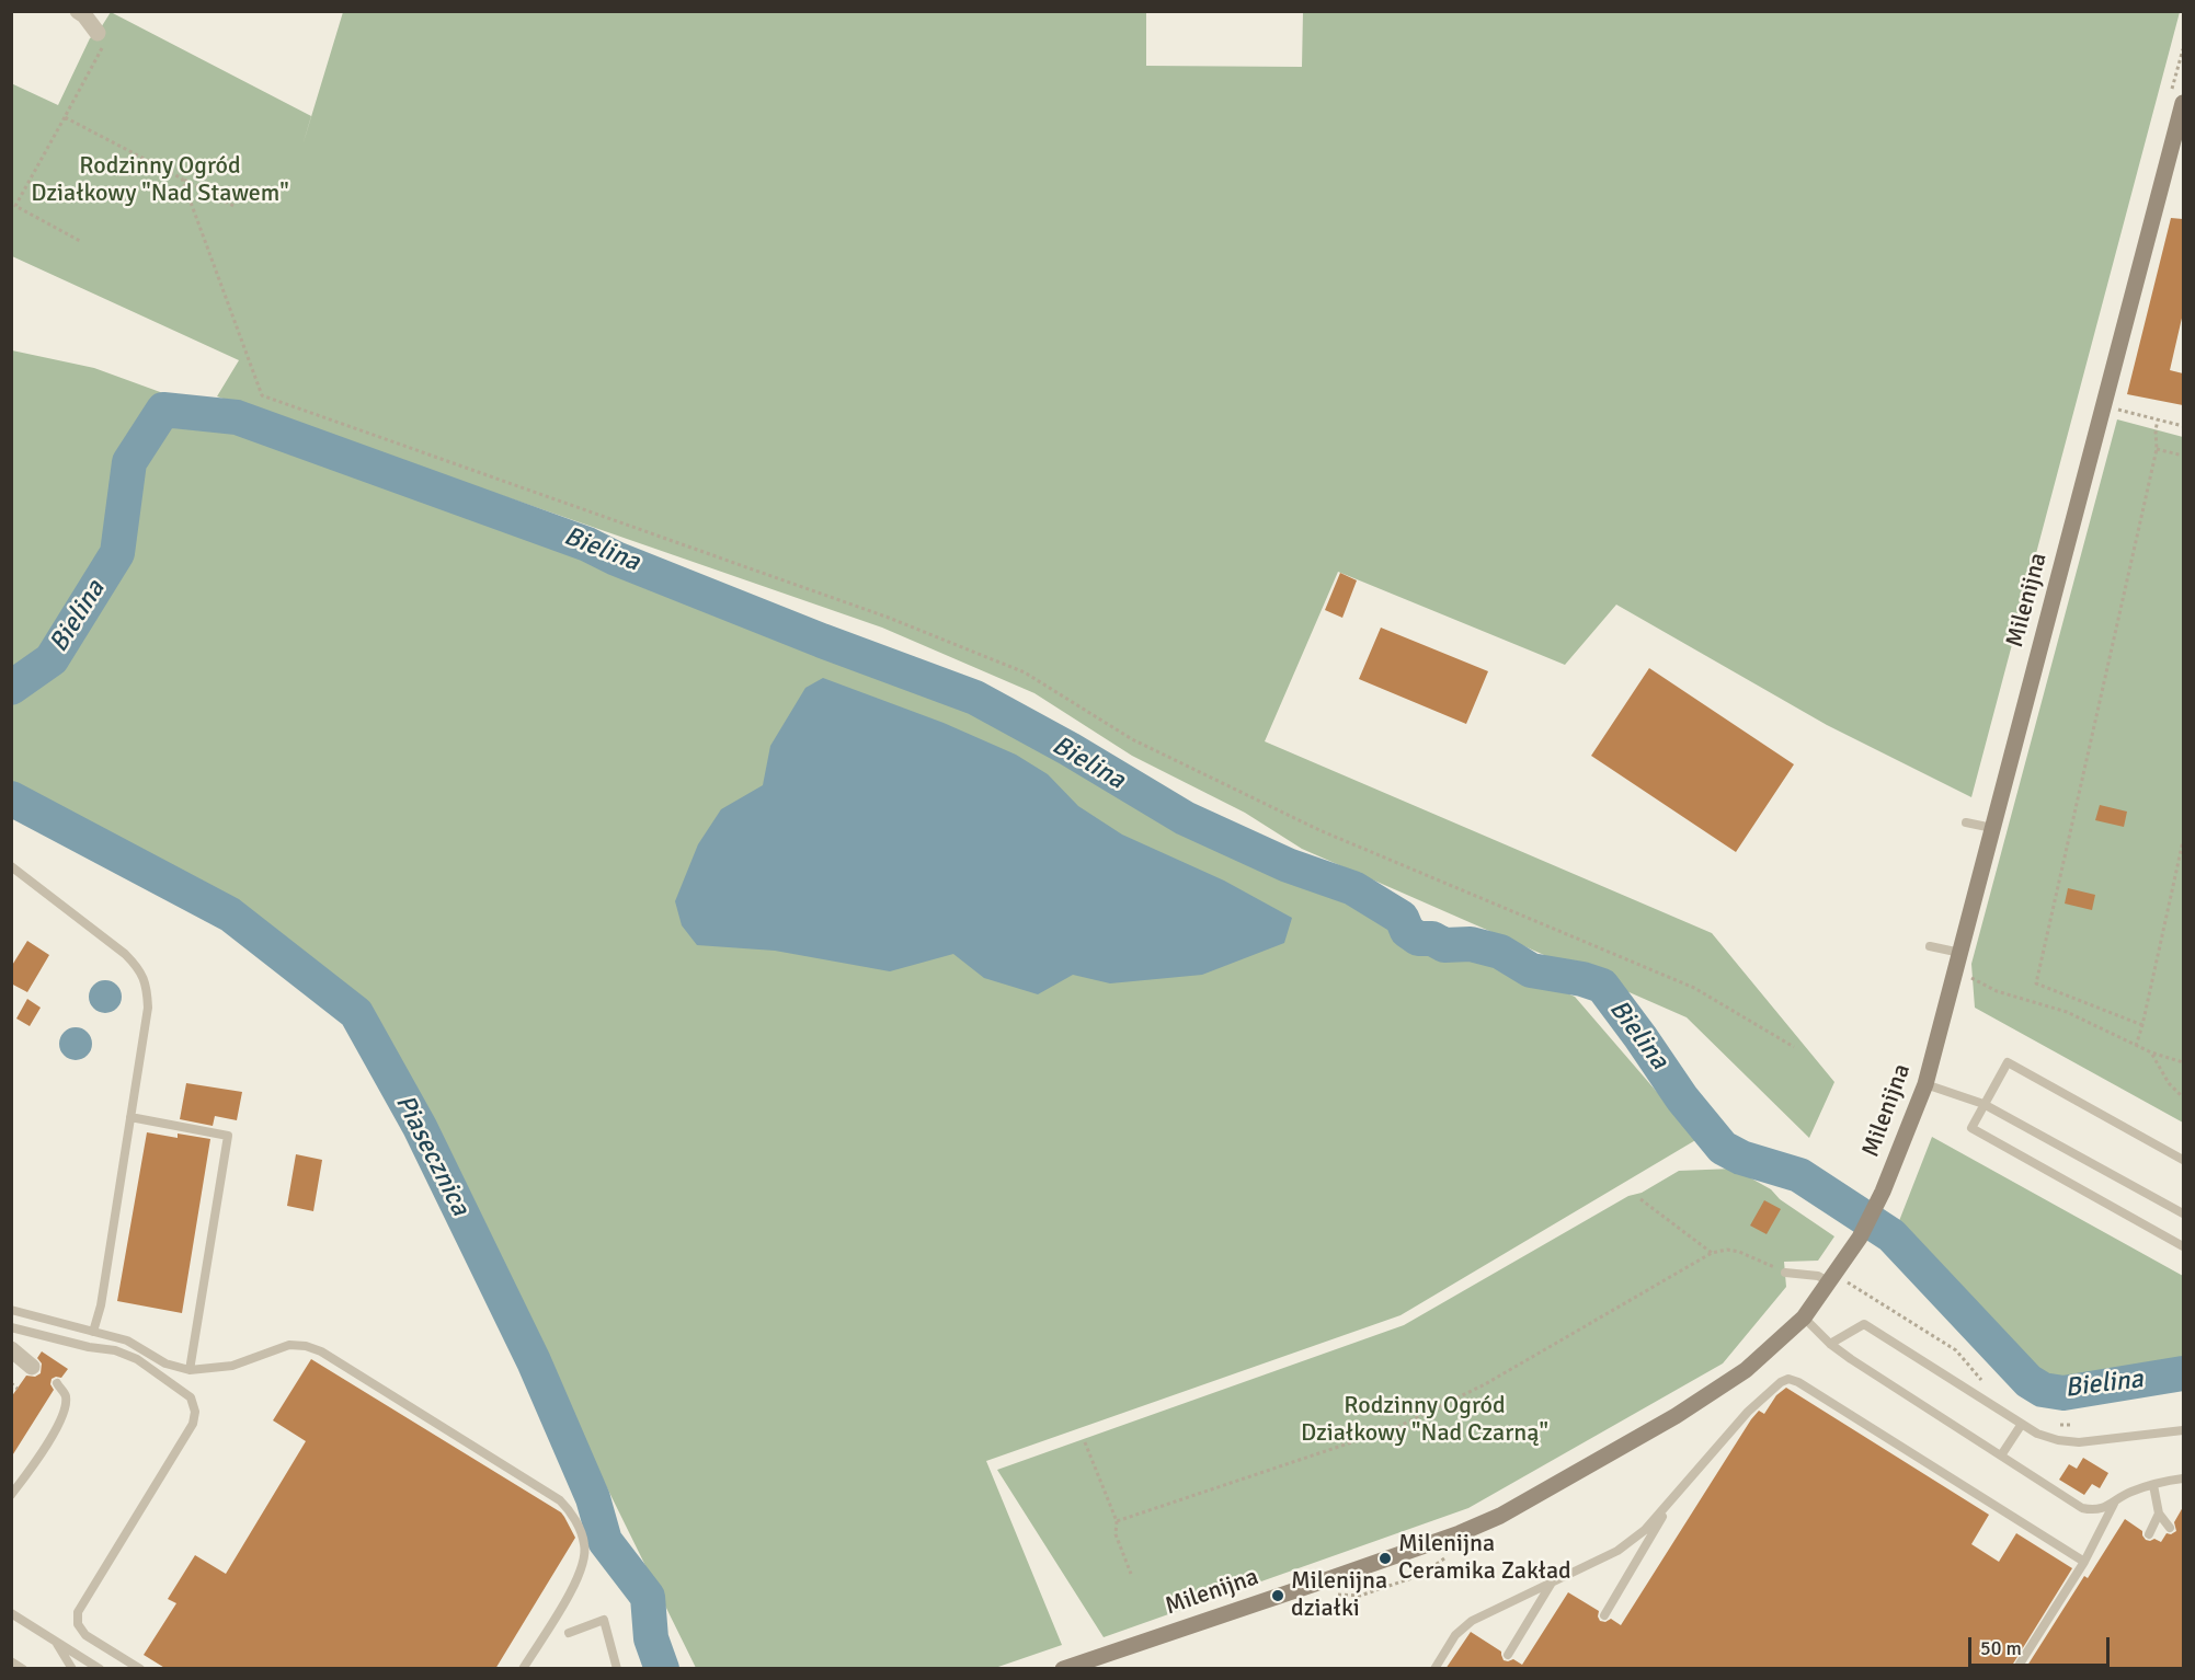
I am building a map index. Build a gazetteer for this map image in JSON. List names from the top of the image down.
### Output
{
  "streets": {
    "street": ["Milenijna"]
  },
  "water": ["Bielina", "Piasecznica"],
  "parks": ["Rodzinny Ogród Działkowy \"Nad Stawem\"", "Rodzinny Ogród Działkowy \"Nad Czarną\""],
  "places": ["Milenijna Ceramika Zakład", "Milenijna działki"],
  "scale_bar": "50 m"
}
